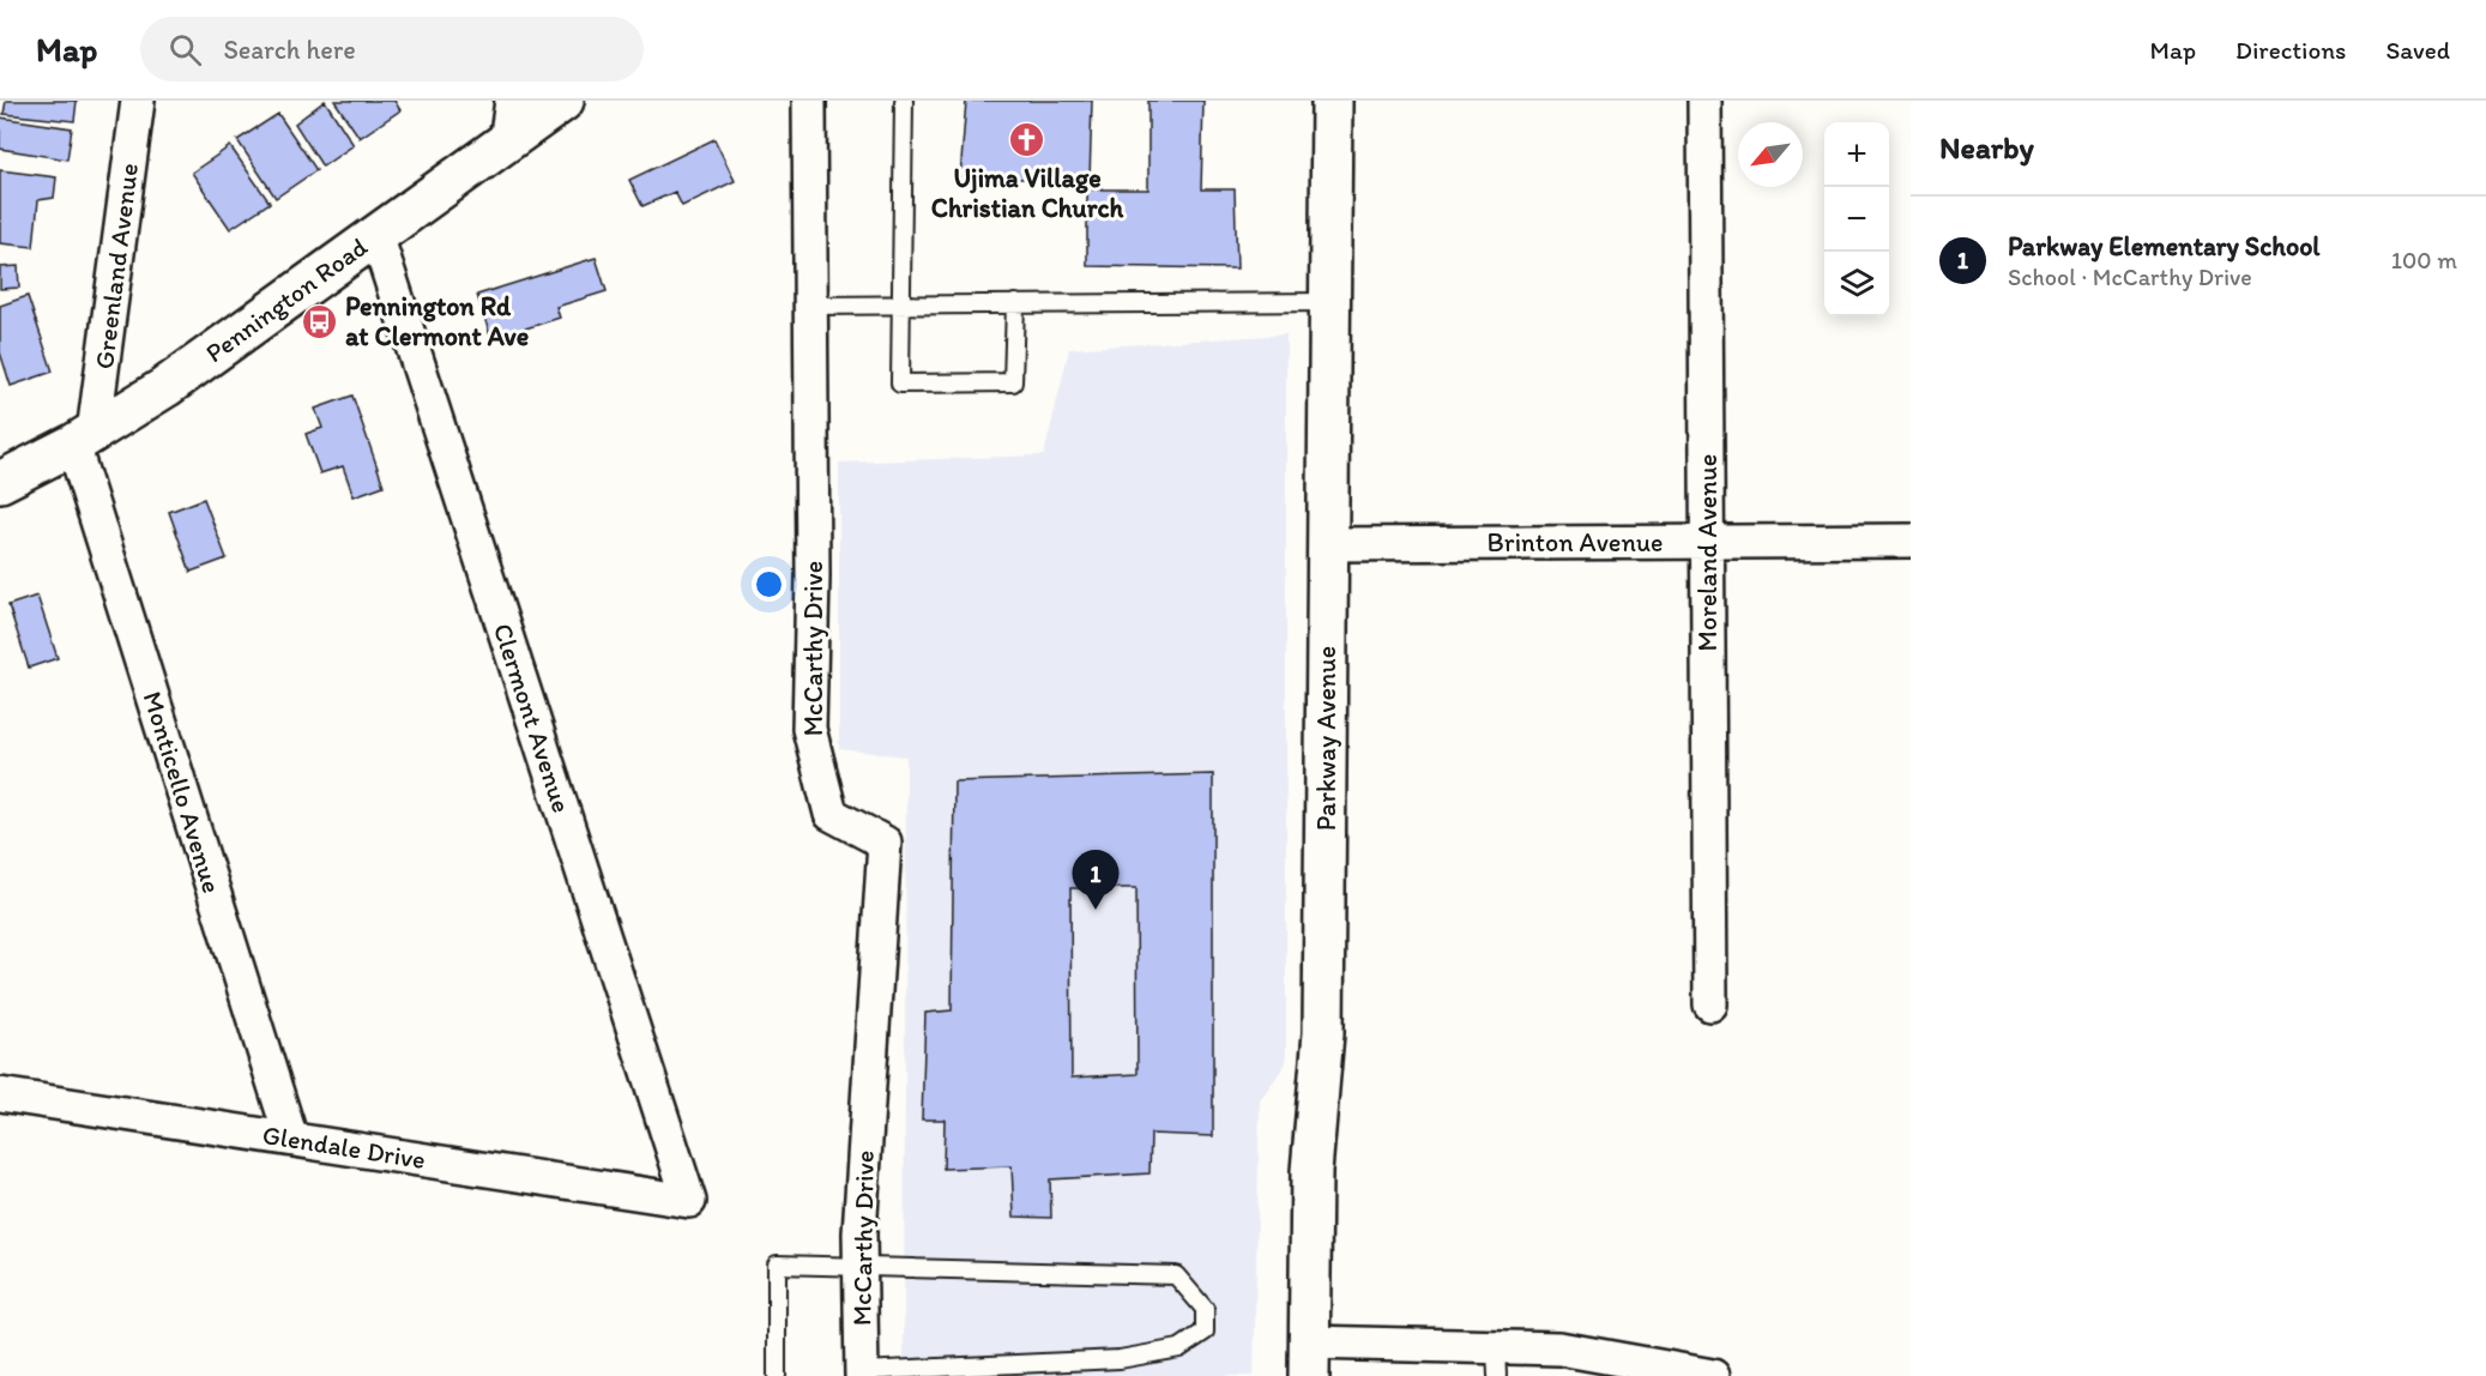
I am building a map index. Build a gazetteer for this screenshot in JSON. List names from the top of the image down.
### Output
{
  "streets": {
    "main road": ["Pennington Road", "Parkway Avenue"],
    "street": [
      "Greenland Avenue",
      "Brinton Avenue",
      "Moreland Avenue",
      "McCarthy Drive",
      "Clermont Avenue",
      "Monticello Avenue",
      "Glendale Drive"
    ]
  },
  "crossings": [
    ["Greenland Avenue", "Pennington Road"],
    ["Greenland Avenue", "Monticello Avenue"],
    ["Pennington Road", "Clermont Avenue"],
    ["Pennington Road", "Monticello Avenue"],
    ["Brinton Avenue", "Moreland Avenue"],
    ["Brinton Avenue", "Parkway Avenue"],
    ["Clermont Avenue", "Glendale Drive"],
    ["Monticello Avenue", "Glendale Drive"]
  ],
  "places": {
    "church": ["Ujima Village Christian Church"],
    "bus stop": ["Pennington Rd at Clermont Ave"]
  },
  "north": "bottom left",
  "page": {
    "header": "Map",
    "search": "Search here",
    "nav": ["Map", "Directions", "Saved"],
    "heading": "Nearby",
    "map_buttons": ["+", "−"],
    "list": [
      {
        "mark": "1",
        "name": "Parkway Elementary School",
        "note": "School · McCarthy Drive",
        "value": "100 m"
      }
    ],
    "pins": "1"
  }
}
